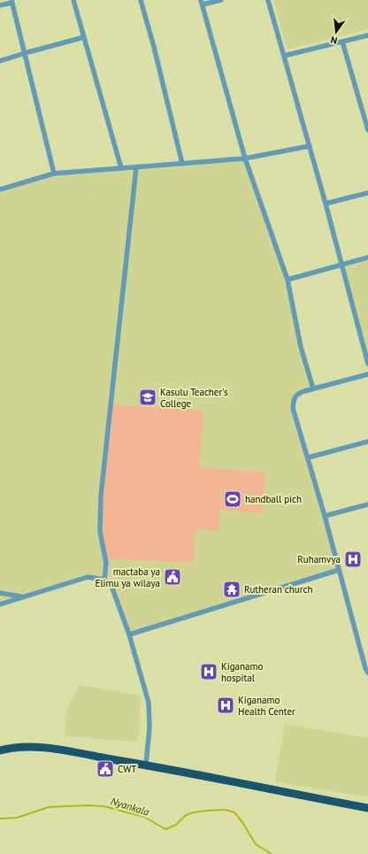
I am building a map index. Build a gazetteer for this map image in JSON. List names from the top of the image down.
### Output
{
  "water": ["Nyankala"],
  "places": {
    "school or university": ["Kasulu Teacher's College"],
    "sports": ["handball pich"],
    "hospital": ["Ruhamvya", "Kiganamo hospital", "Kiganamo Health Center"],
    "public building": ["mactaba ya Elimu ya wilaya", "CWT"],
    "temple": ["Rutheran church"]
  },
  "north": "bottom"
}
